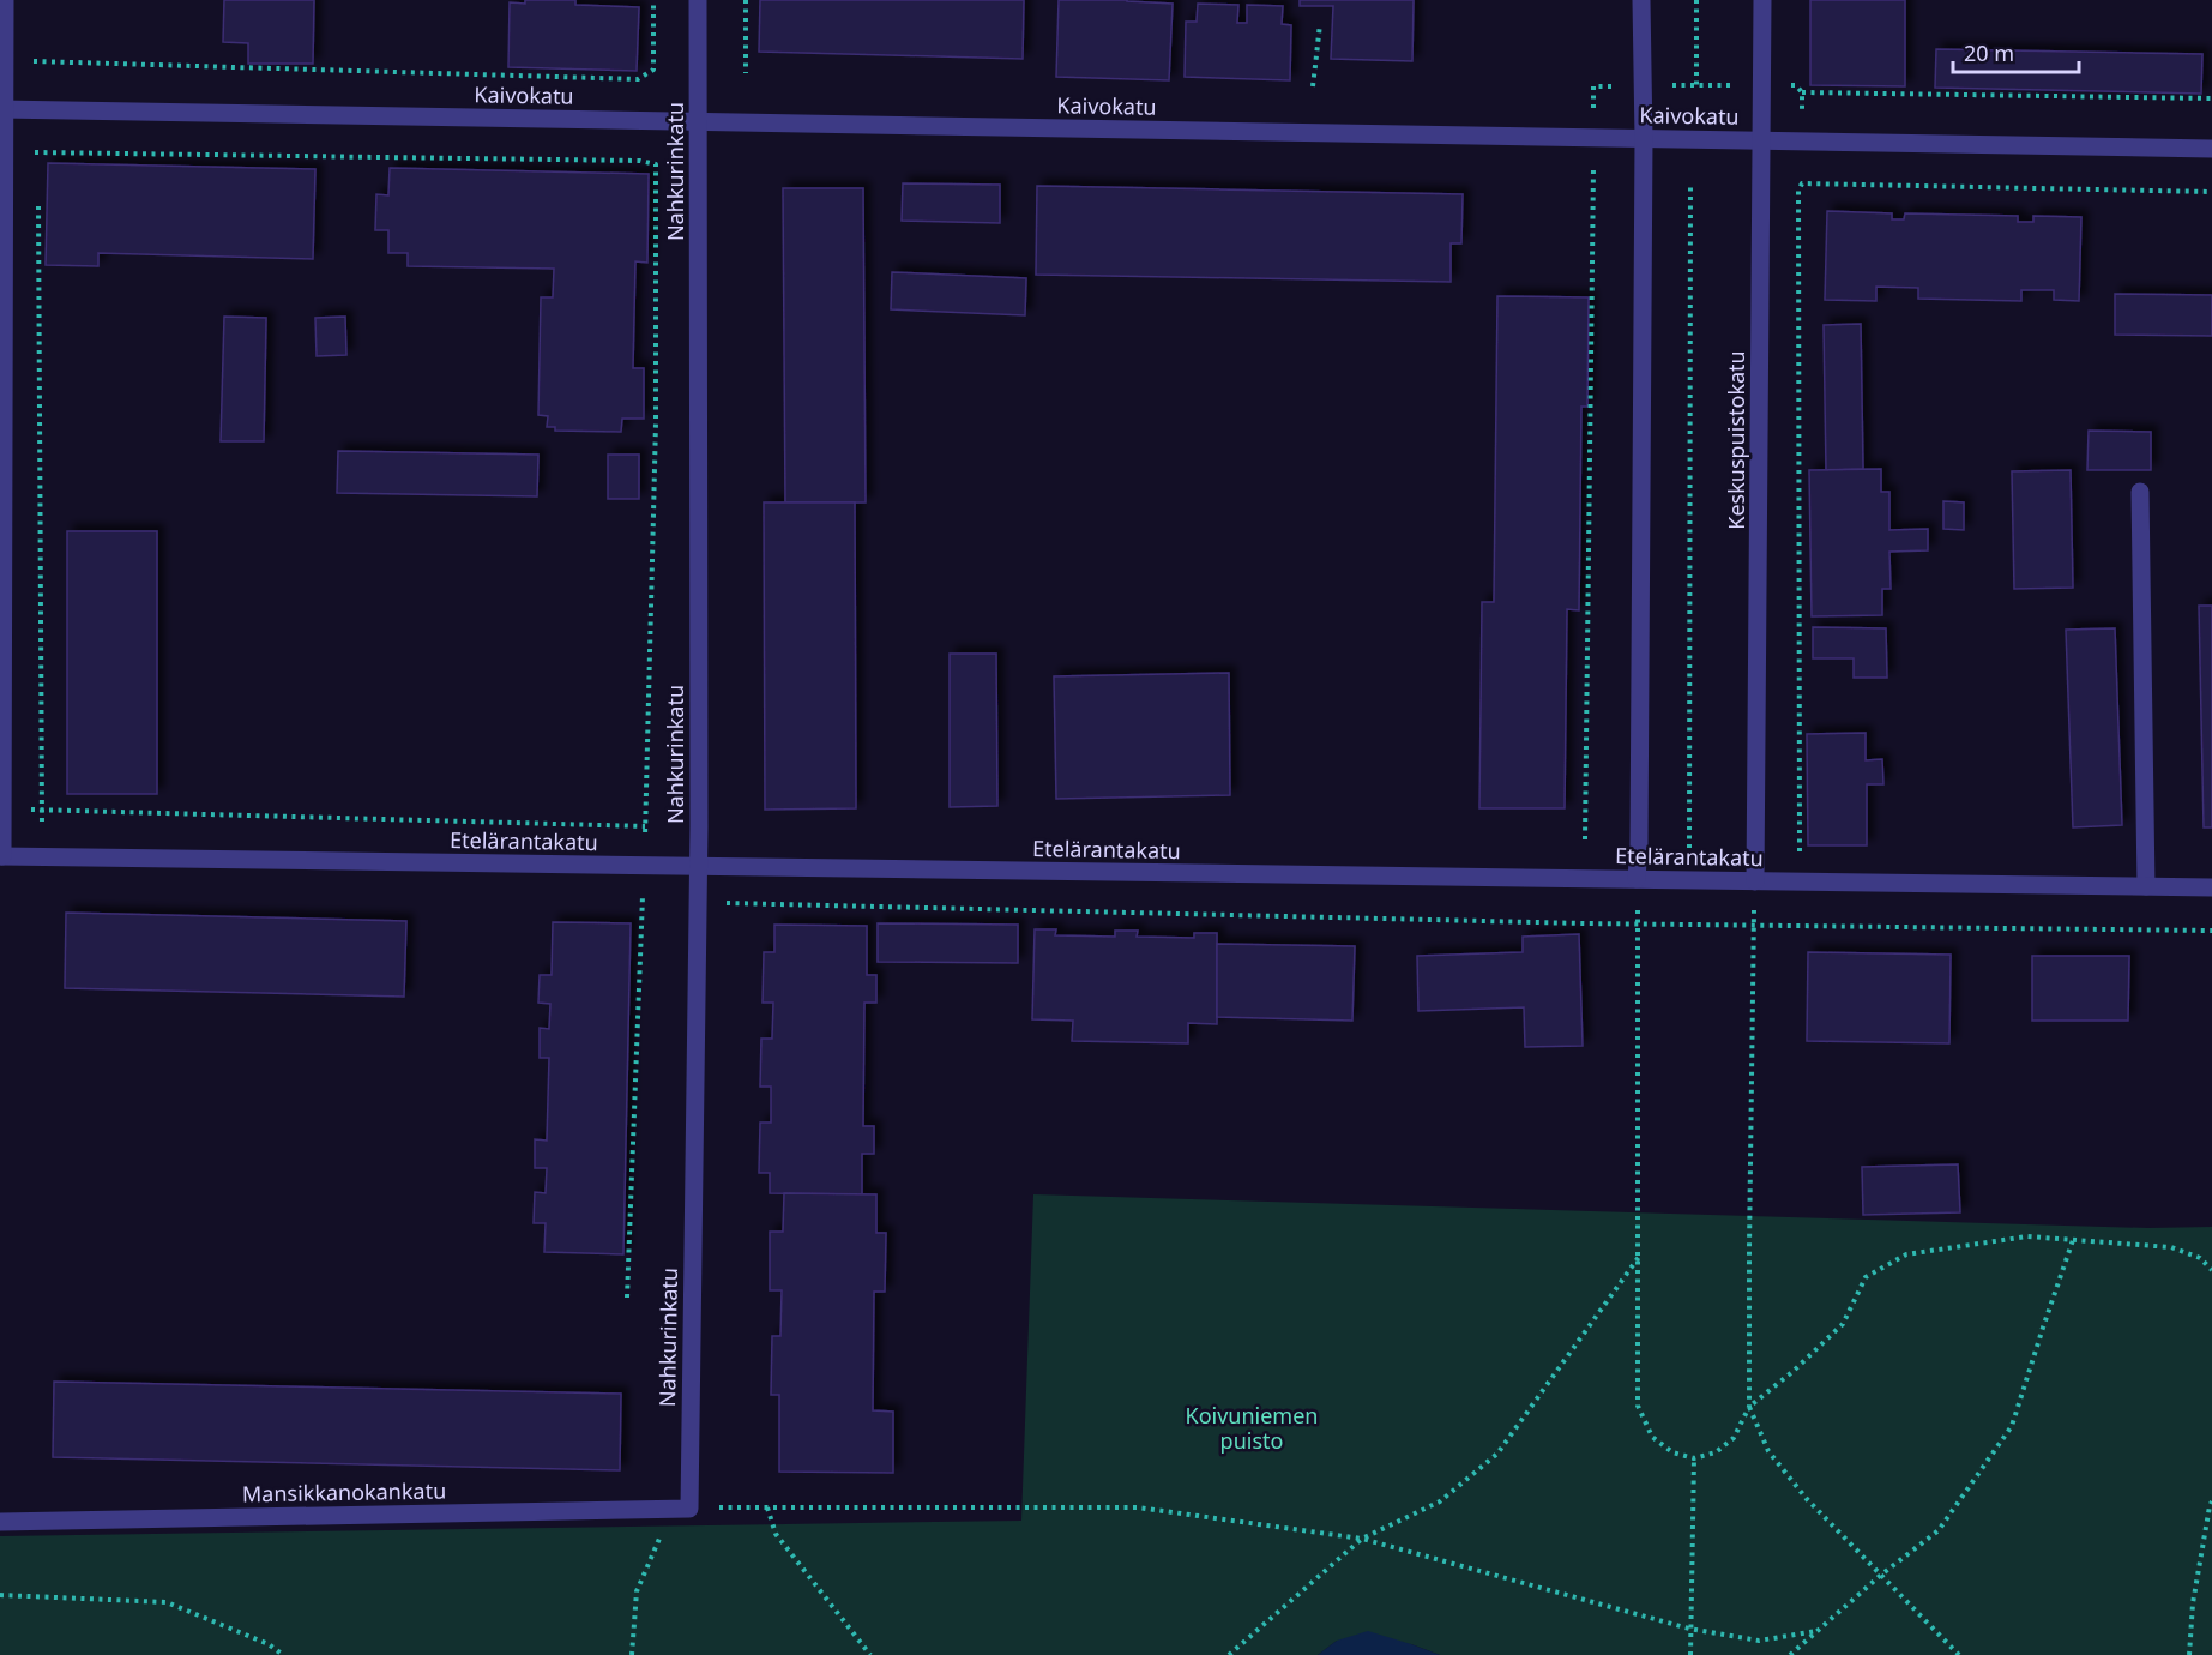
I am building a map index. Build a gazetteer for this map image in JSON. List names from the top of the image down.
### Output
{
  "streets": {
    "street": [
      "Kaivokatu",
      "Nahkurinkatu",
      "Keskuspuistokatu",
      "Etelärantakatu",
      "Mansikkanokankatu"
    ]
  },
  "crossings": [
    ["Kaivokatu", "Nahkurinkatu"],
    ["Kaivokatu", "Keskuspuistokatu"],
    ["Nahkurinkatu", "Etelärantakatu"],
    ["Nahkurinkatu", "Mansikkanokankatu"],
    ["Keskuspuistokatu", "Etelärantakatu"]
  ],
  "parks": ["Koivuniemen puisto"],
  "scale_bar": "20 m"
}
